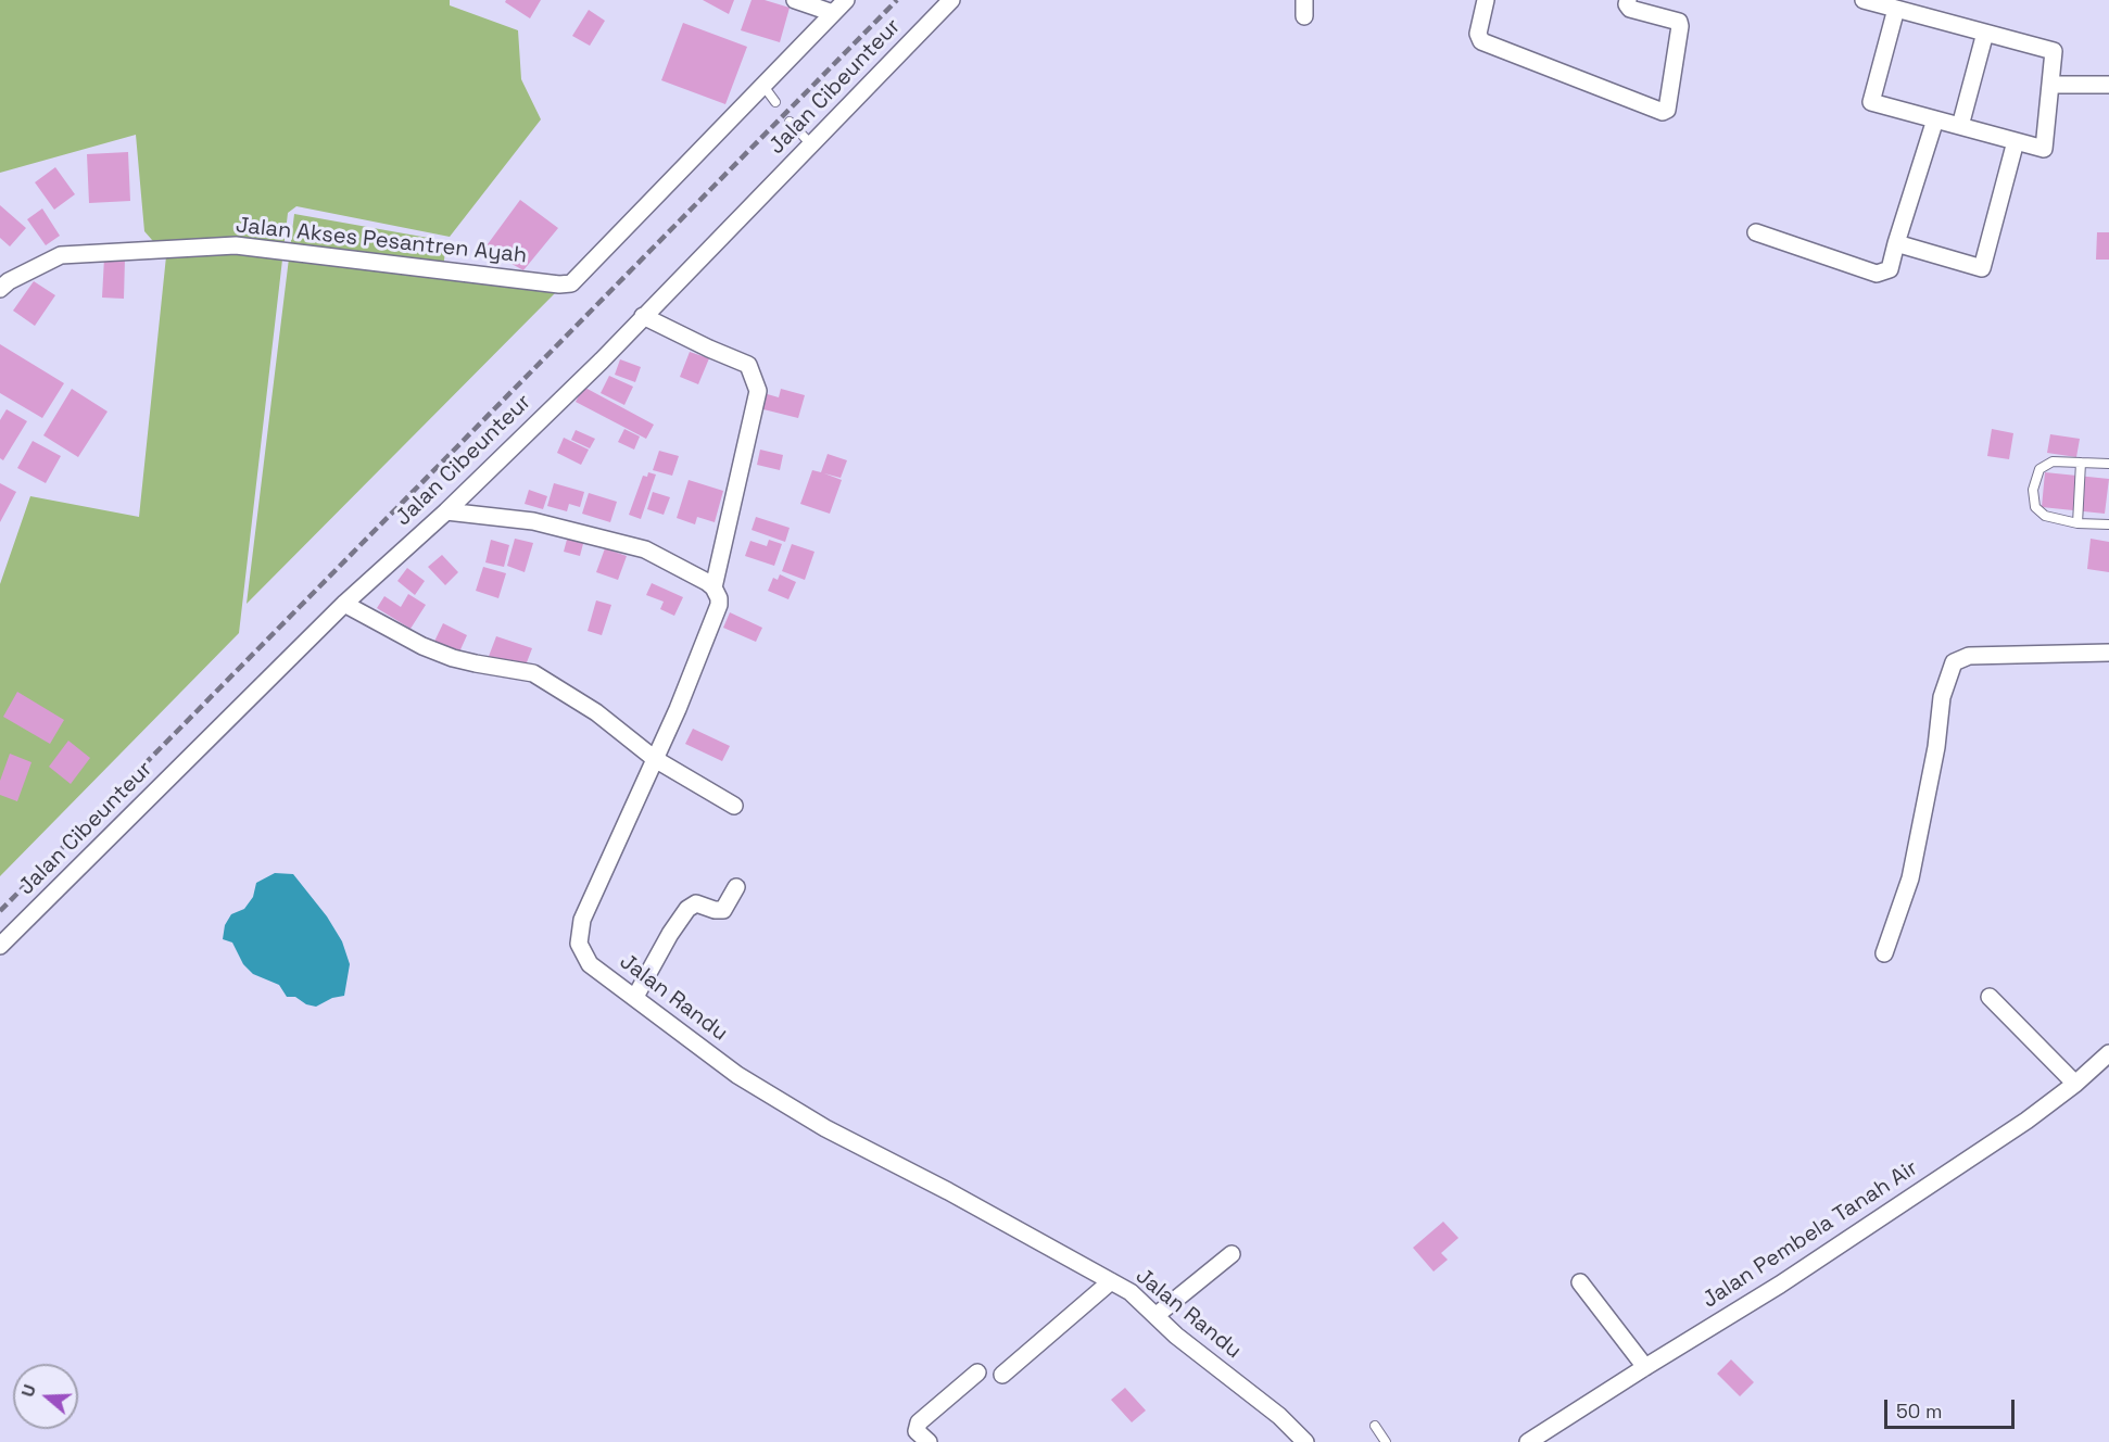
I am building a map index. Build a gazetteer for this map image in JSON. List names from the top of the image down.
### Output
{
  "streets": {
    "street": [
      "Jalan Cibeunteur",
      "Jalan Akses Pesantren Ayah",
      "Jalan Randu",
      "Jalan Pembela Tanah Air"
    ]
  },
  "crossings": [
    ["Jalan Cibeunteur", "Jalan Randu"]
  ],
  "scale_bar": "50 m",
  "north": "left"
}
